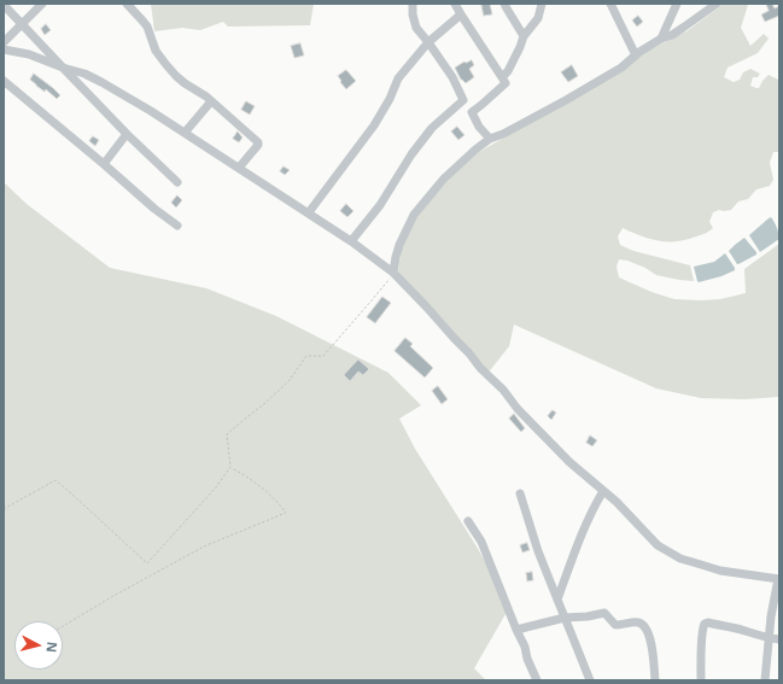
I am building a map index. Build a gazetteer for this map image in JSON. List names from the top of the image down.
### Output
{
  "north": "right"
}
